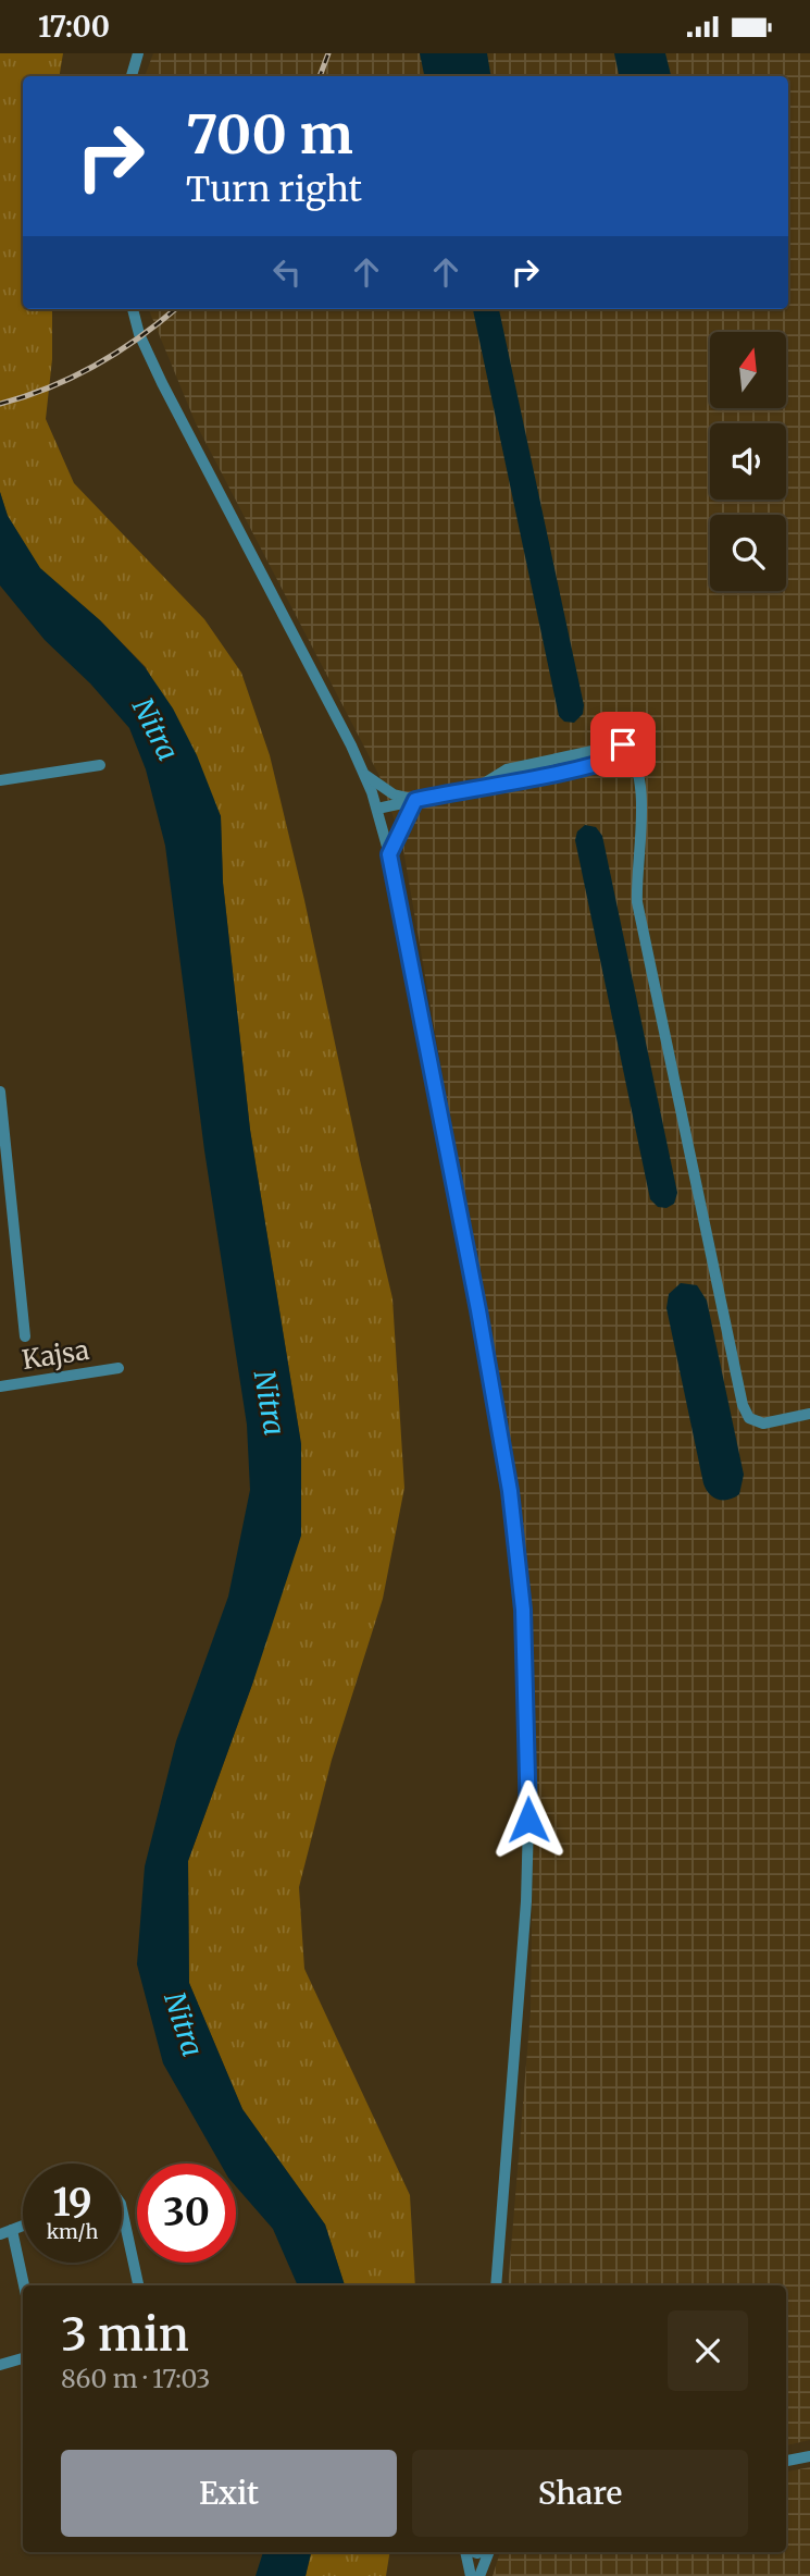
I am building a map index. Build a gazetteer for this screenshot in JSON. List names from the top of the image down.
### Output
{
  "streets": {
    "street": ["Kajsa"]
  },
  "water": ["Nitra"],
  "north": "top",
  "page": {
    "status": "17:00",
    "turn": ["700 m", "Turn right"],
    "speed": "19 km/h",
    "limit": "30",
    "heading": ["3 min", "860 m · 17:03"],
    "buttons": ["Exit", "Share"]
  }
}
